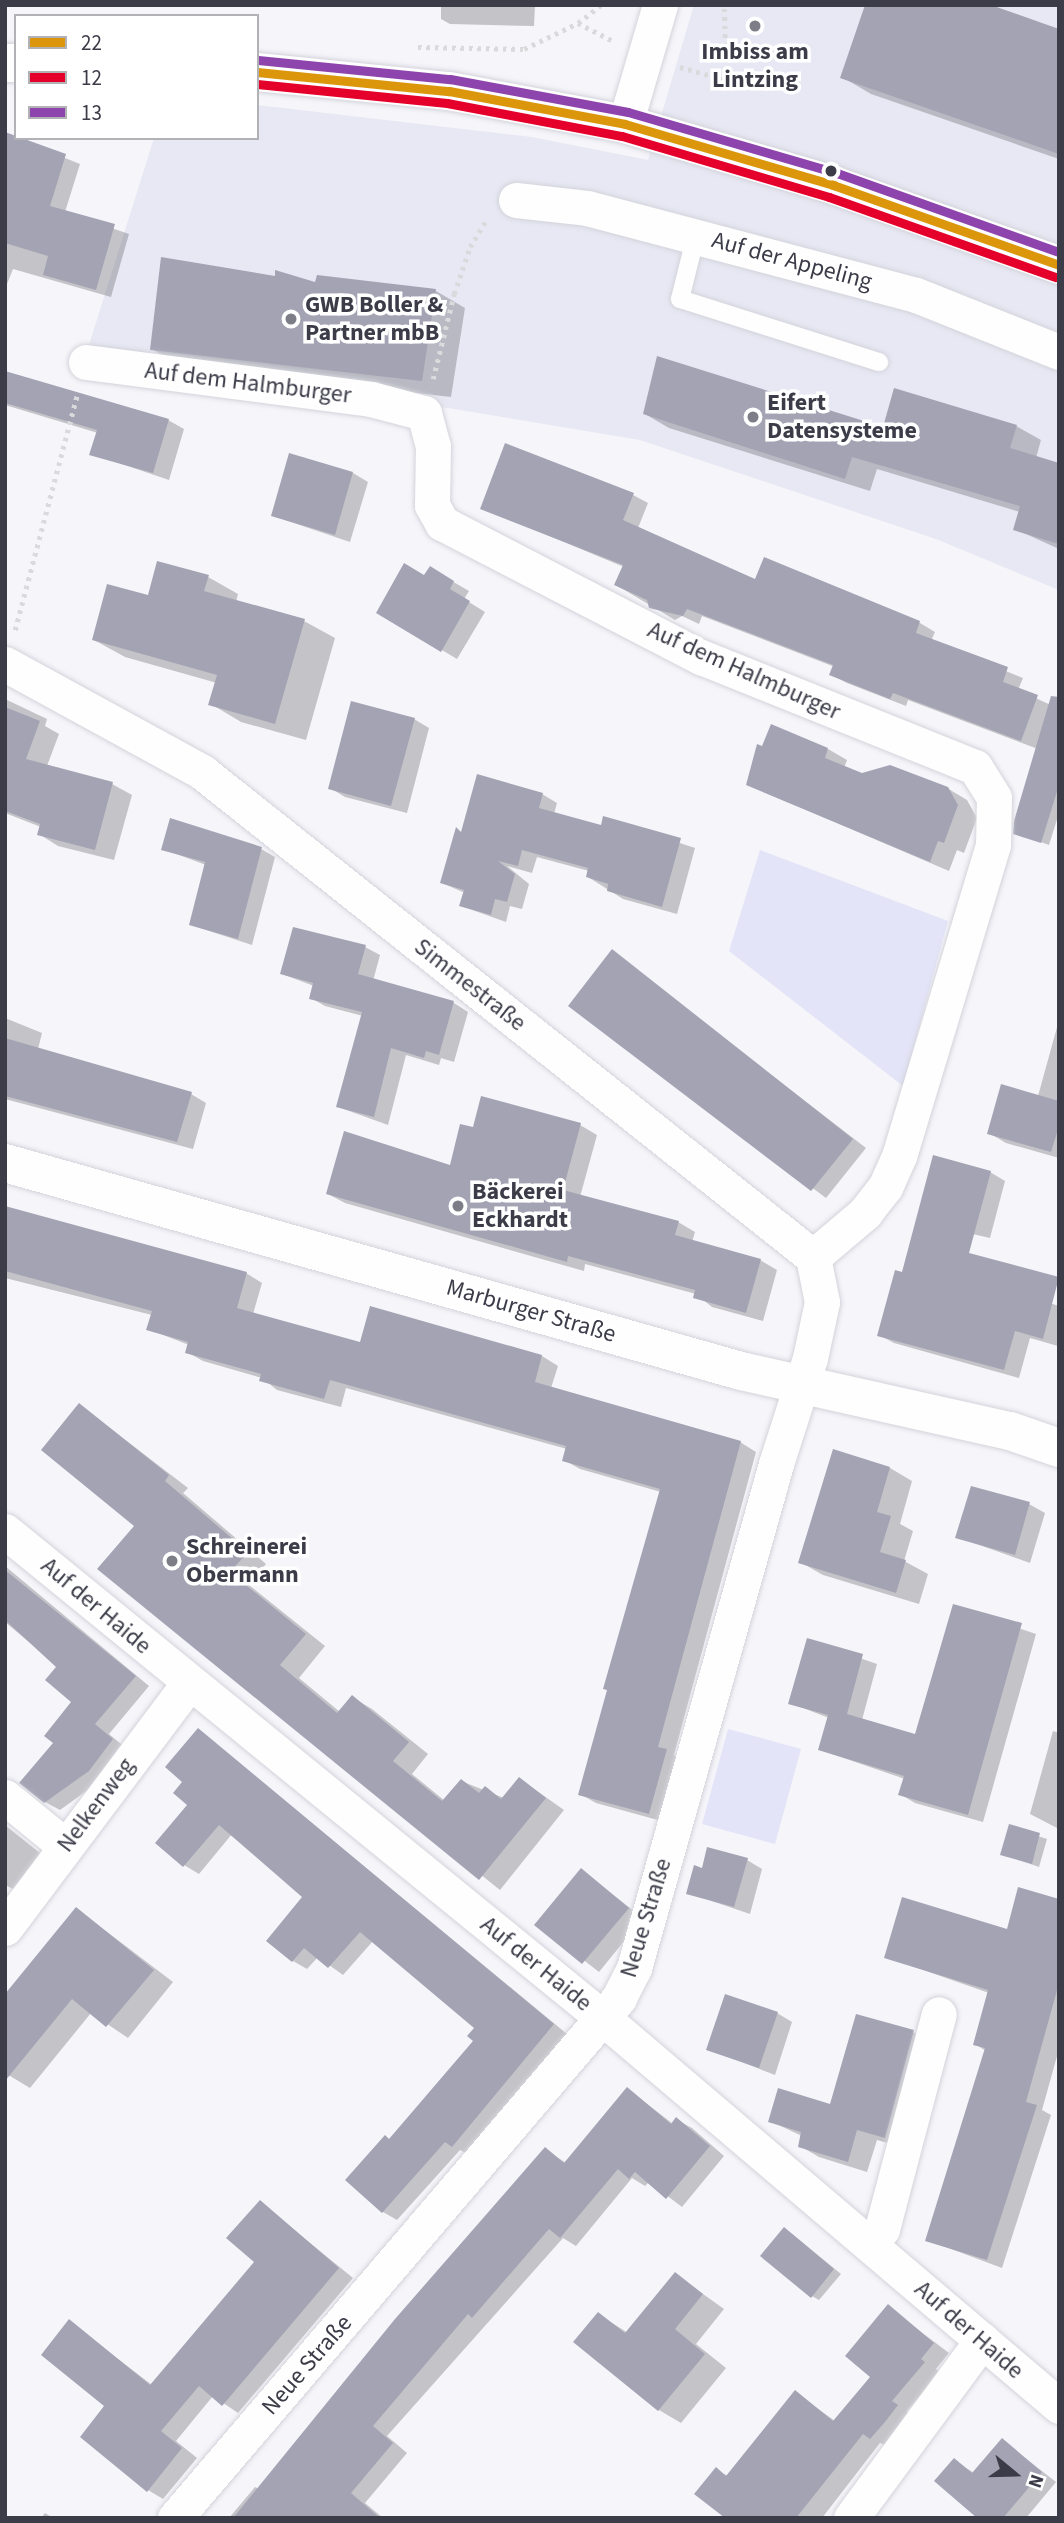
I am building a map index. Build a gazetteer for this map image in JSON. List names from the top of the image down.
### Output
{
  "streets": {
    "street": [
      "Auf der Appeling",
      "Auf dem Halmburger",
      "Simmestraße",
      "Marburger Straße",
      "Auf der Haide",
      "Nelkenweg",
      "Neue Straße"
    ]
  },
  "crossings": [
    ["Auf dem Halmburger", "Simmestraße"],
    ["Marburger Straße", "Neue Straße"],
    ["Auf der Haide", "Nelkenweg"],
    ["Auf der Haide", "Neue Straße"]
  ],
  "places": [
    "Imbiss am Lintzing",
    "GWB Boller & Partner mbB",
    "Eifert Datensysteme",
    "Bäckerei Eckhardt",
    "Schreinerei Obermann"
  ],
  "lines": ["transit line 13", "transit line 22", "transit line 12"],
  "legend": ["22", "12", "13"],
  "north": "right"
}
